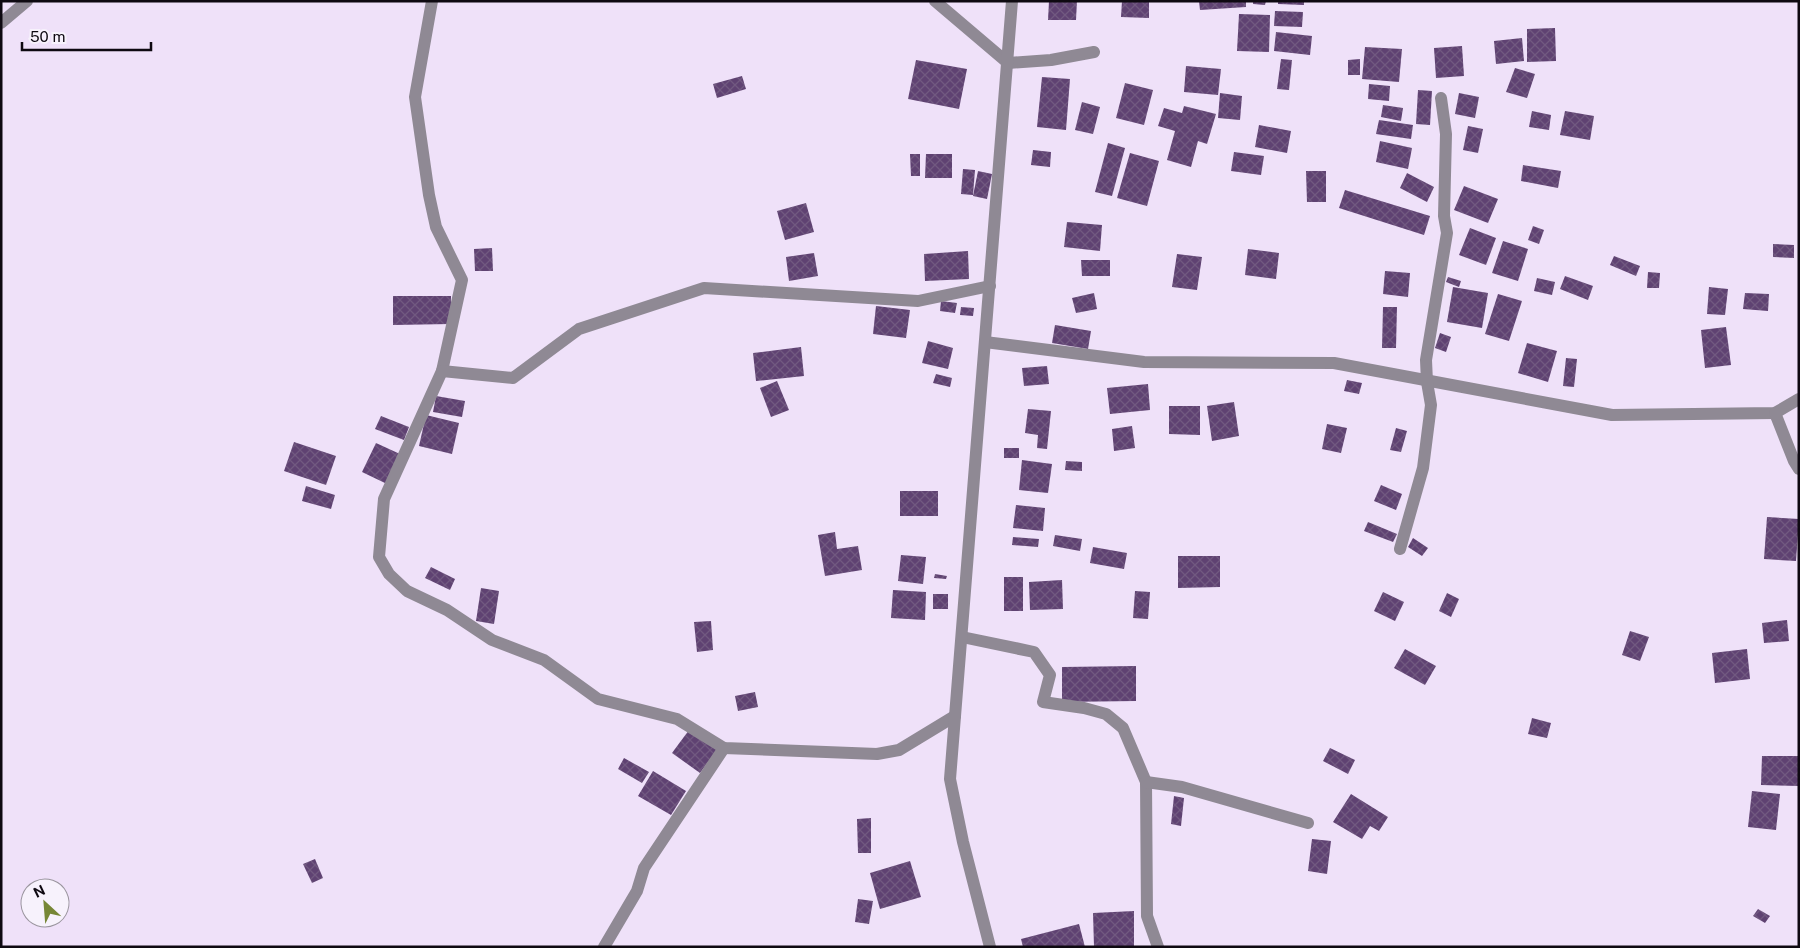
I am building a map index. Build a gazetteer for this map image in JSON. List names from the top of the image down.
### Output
{
  "scale_bar": "50 m",
  "north": "top left"
}
